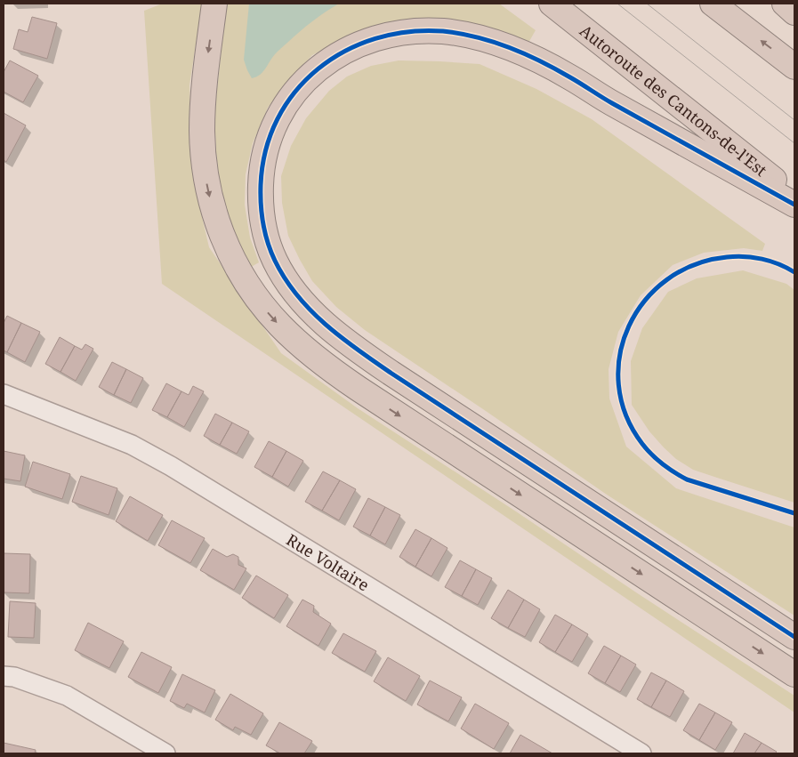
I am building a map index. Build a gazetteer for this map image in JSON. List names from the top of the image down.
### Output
{
  "streets": {
    "highway": ["Autoroute des Cantons-de-l'Est"],
    "street": ["Rue Voltaire"]
  }
}
